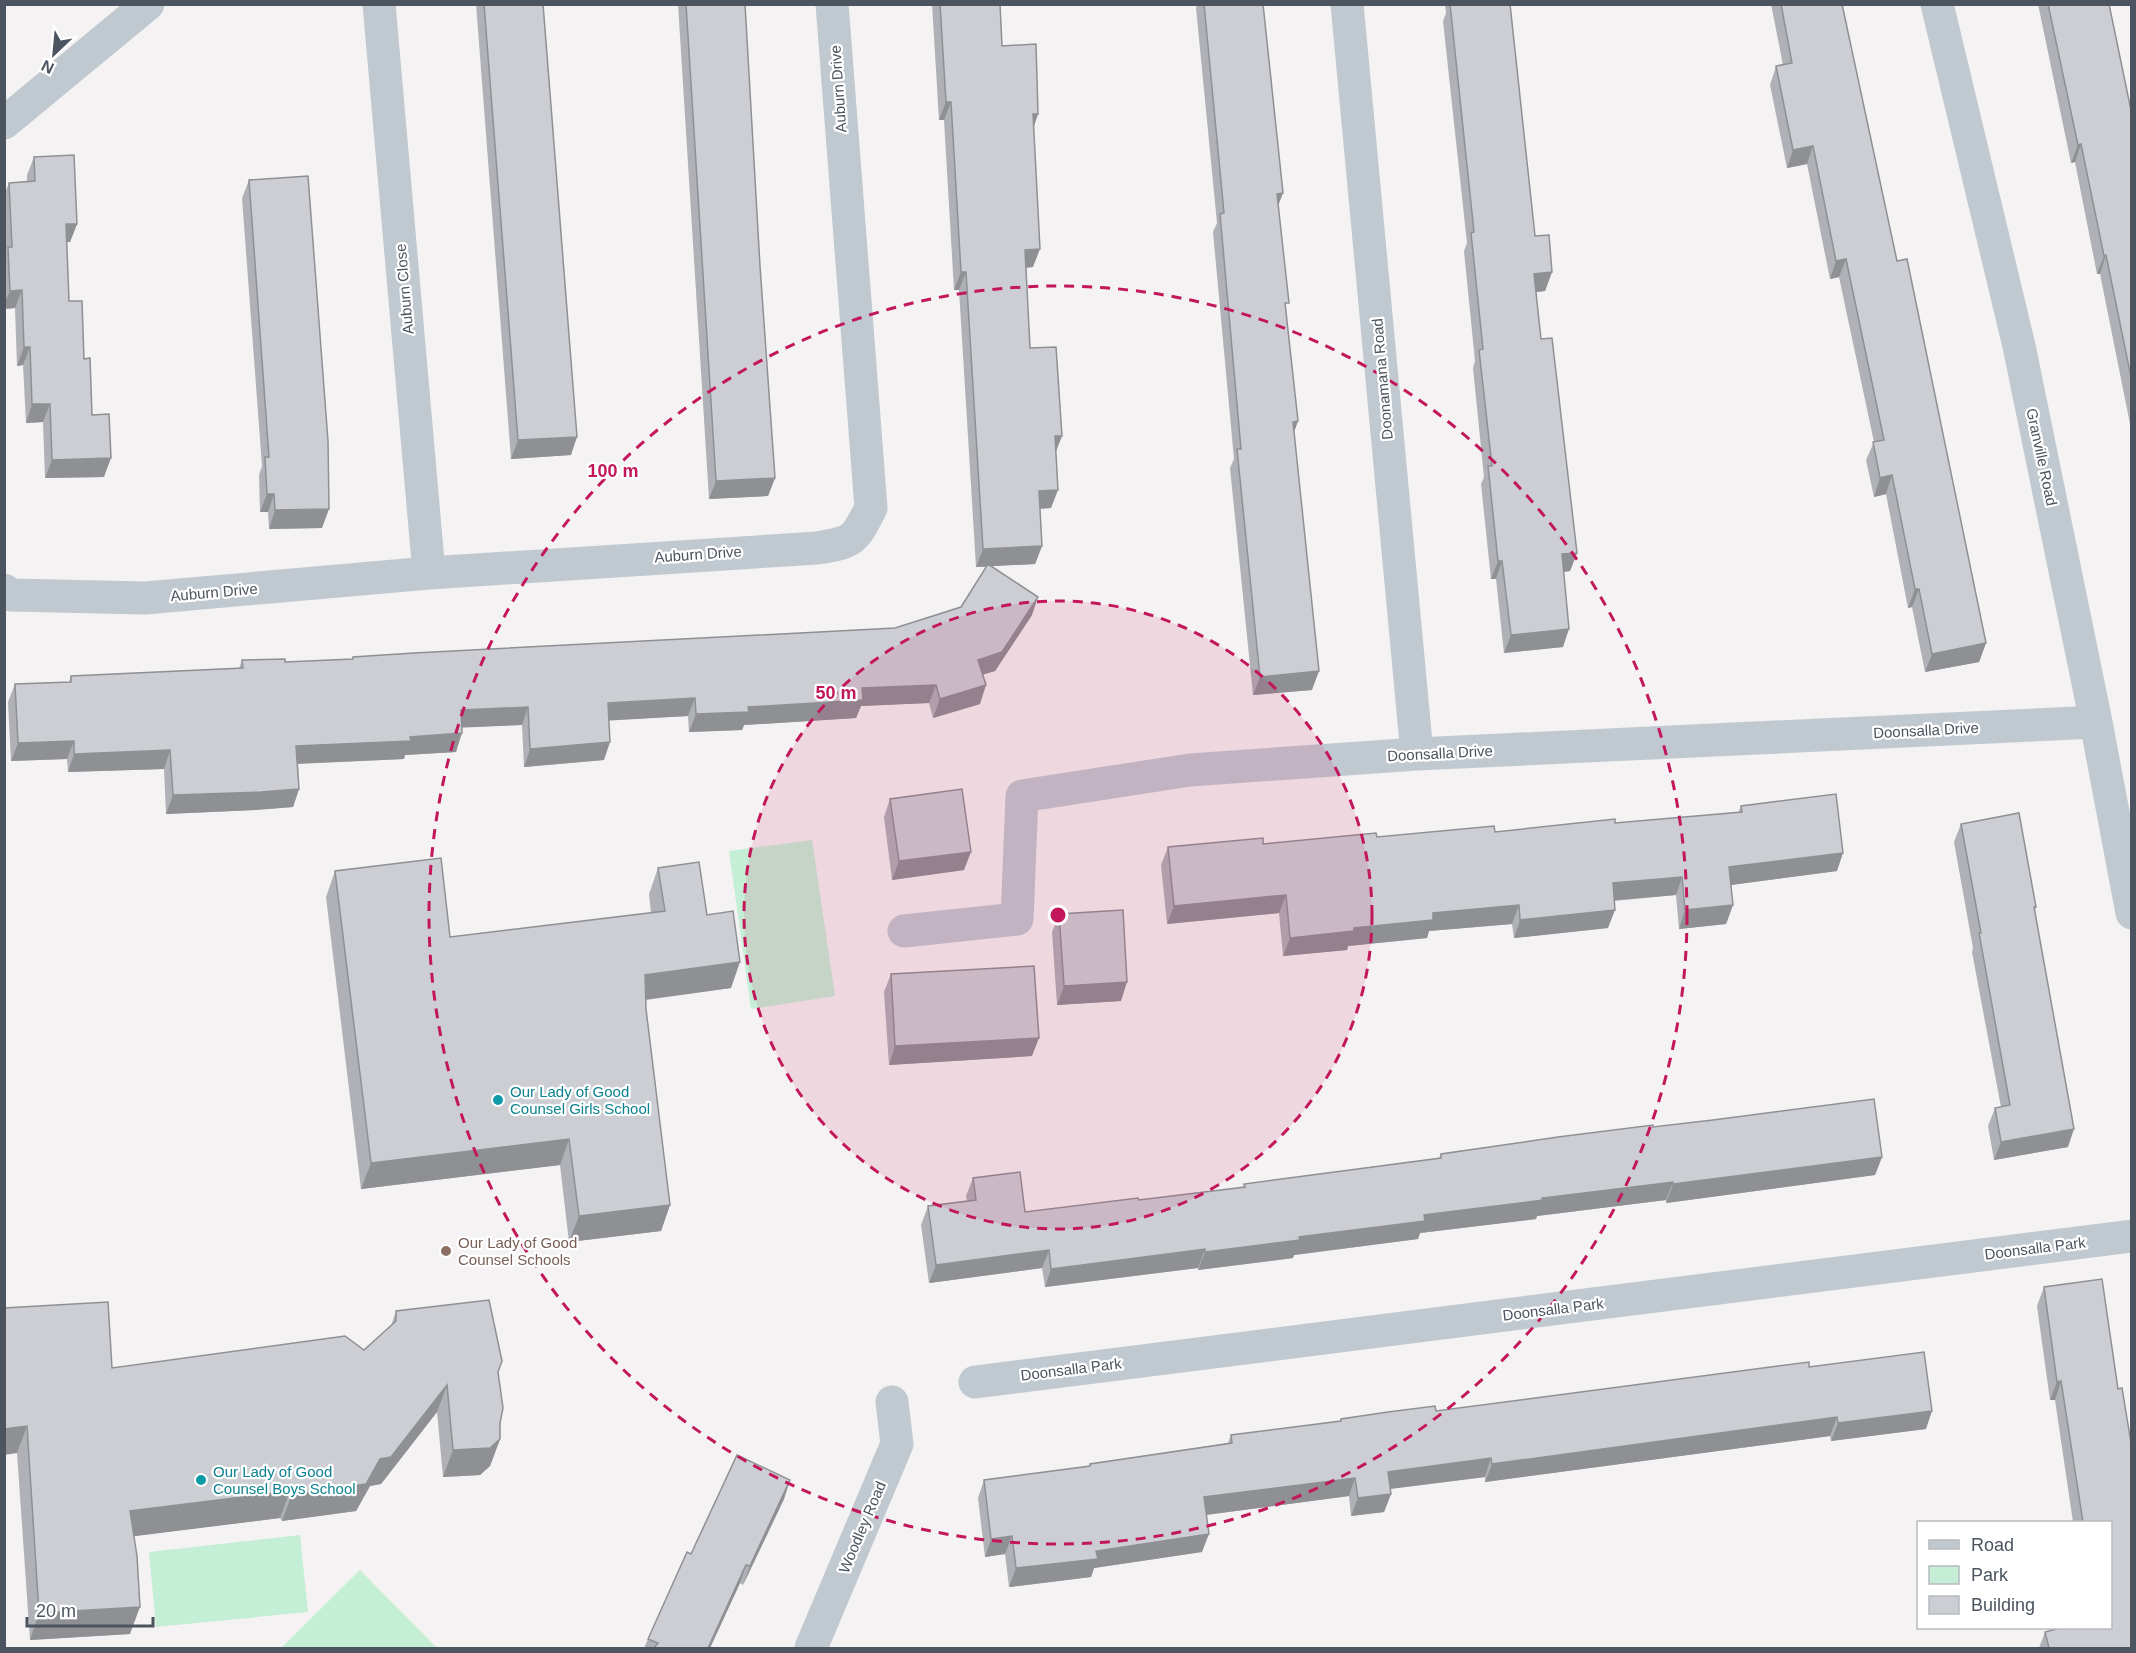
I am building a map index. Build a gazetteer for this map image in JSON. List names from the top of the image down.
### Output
{
  "streets": {
    "street": [
      "Auburn Drive",
      "Auburn Close",
      "Doonamana Road",
      "Granville Road",
      "Doonsalla Drive",
      "Doonsalla Park",
      "Woodley Road"
    ]
  },
  "crossings": [
    ["Auburn Drive", "Auburn Close"],
    ["Doonamana Road", "Doonsalla Drive"],
    ["Granville Road", "Doonsalla Drive"]
  ],
  "places": ["Our Lady of Good Counsel Girls School", "Our Lady of Good Counsel Schools", "Our Lady of Good Counsel Boys School"],
  "legend": ["Road", "Park", "Building"],
  "scale_bar": "20 m",
  "north": "bottom left",
  "rings": ["100 m", "50 m"]
}
